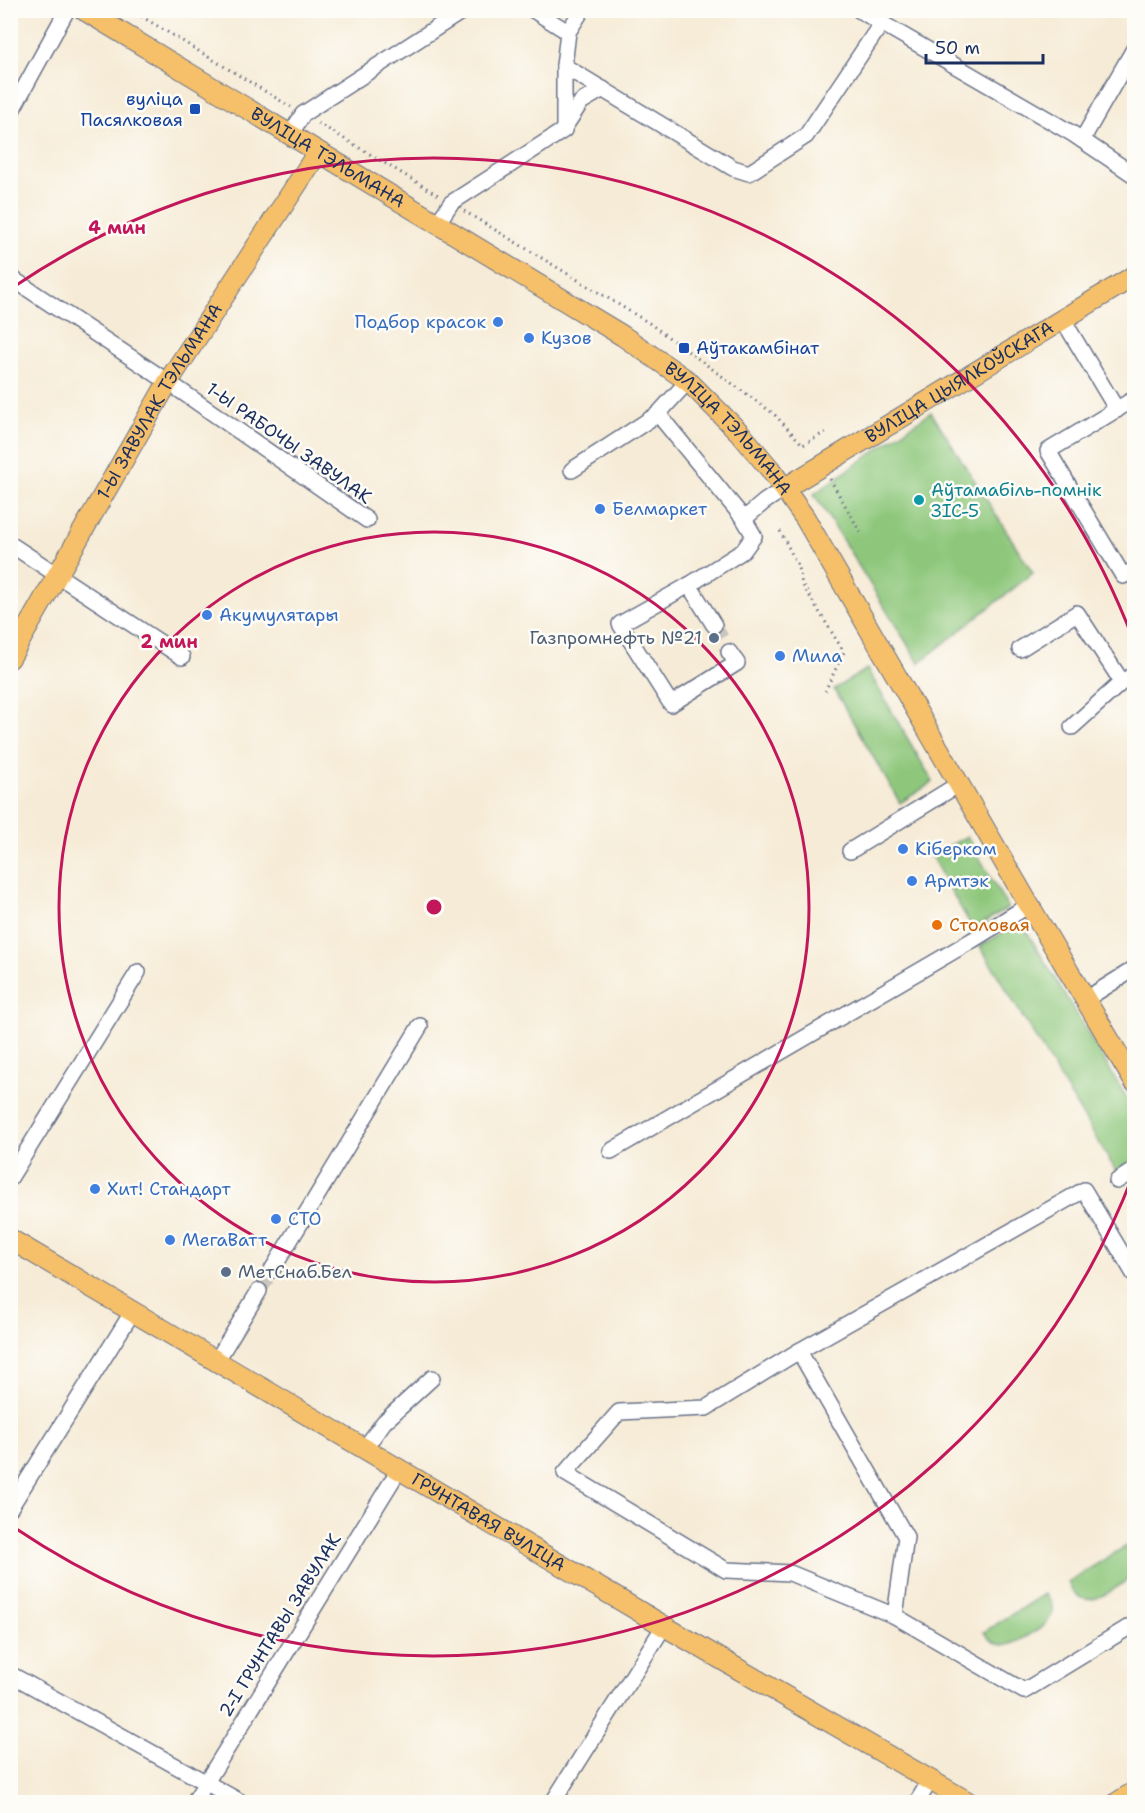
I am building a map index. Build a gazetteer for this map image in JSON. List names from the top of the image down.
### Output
{
  "streets": {
    "main road": [
      "ВУЛІЦА ТЭЛЬМАНА",
      "ВУЛІЦА ЦЫЯЛКОЎСКАГА",
      "1-Ы ЗАВУЛАК ТЭЛЬМАНА",
      "ГРУНТАВАЯ ВУЛІЦА"
    ],
    "street": ["1-Ы РАБОЧЫ ЗАВУЛАК", "2-І ГРУНТАВЫ ЗАВУЛАК"]
  },
  "crossings": [
    ["ВУЛІЦА ТЭЛЬМАНА", "ВУЛІЦА ЦЫЯЛКОЎСКАГА"],
    ["ВУЛІЦА ТЭЛЬМАНА", "1-Ы ЗАВУЛАК ТЭЛЬМАНА"],
    ["1-Ы ЗАВУЛАК ТЭЛЬМАНА", "1-Ы РАБОЧЫ ЗАВУЛАК"],
    ["ГРУНТАВАЯ ВУЛІЦА", "2-І ГРУНТАВЫ ЗАВУЛАК"]
  ],
  "places": {
    "transit": ["вуліца Пасялковая", "Аўтакамбінат"],
    "other": [
      "Подбор красок",
      "Кузов",
      "Аўтамабіль-помнік ЗІС-5",
      "Белмаркет",
      "Акумулятары",
      "Газпромнефть №21",
      "Мила",
      "Кіберком",
      "Армтэк",
      "Столовая",
      "Хит! Стандарт",
      "СТО",
      "МегаВатт",
      "МетСнаб.Бел"
    ]
  },
  "scale_bar": "50 m",
  "rings": ["4 мин", "2 мин"]
}
